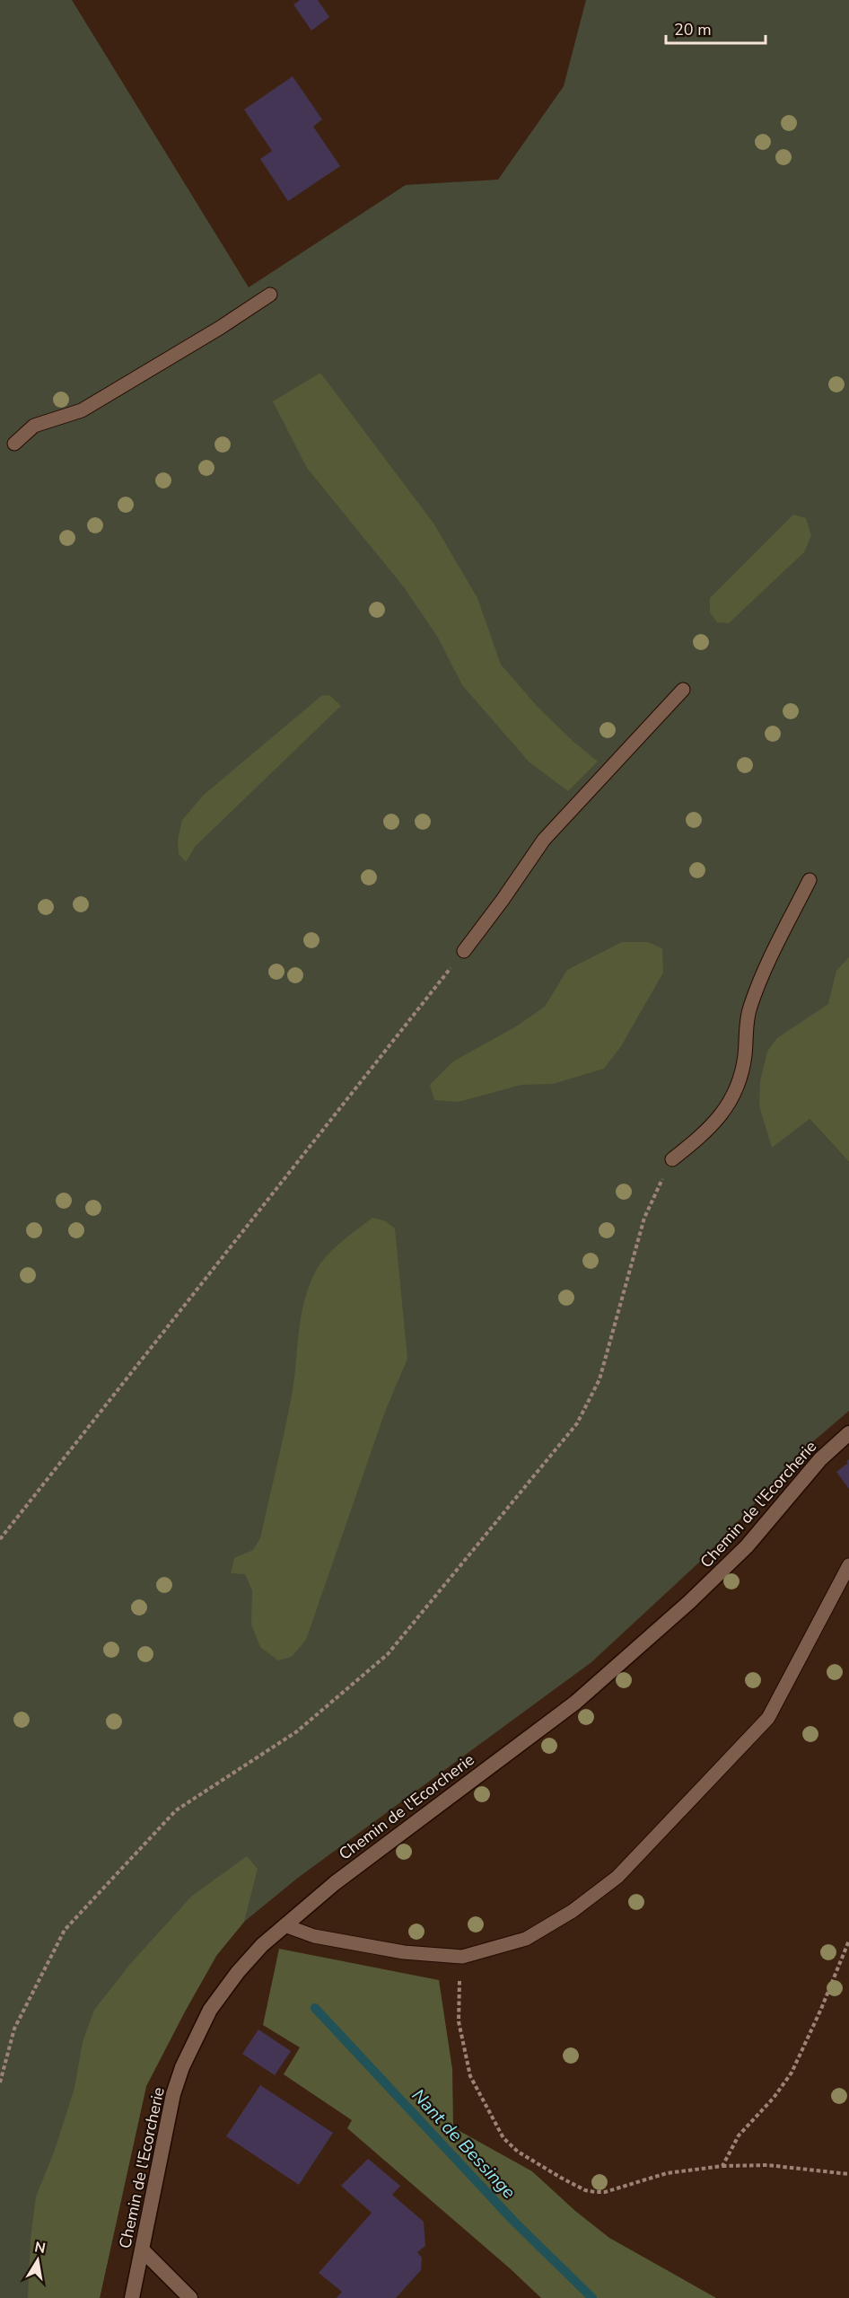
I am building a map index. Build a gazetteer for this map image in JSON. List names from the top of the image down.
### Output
{
  "streets": {
    "street": ["Chemin de l'Ecorcherie"]
  },
  "water": ["Nant de Bessinge"],
  "scale_bar": "20 m",
  "north": "top"
}
